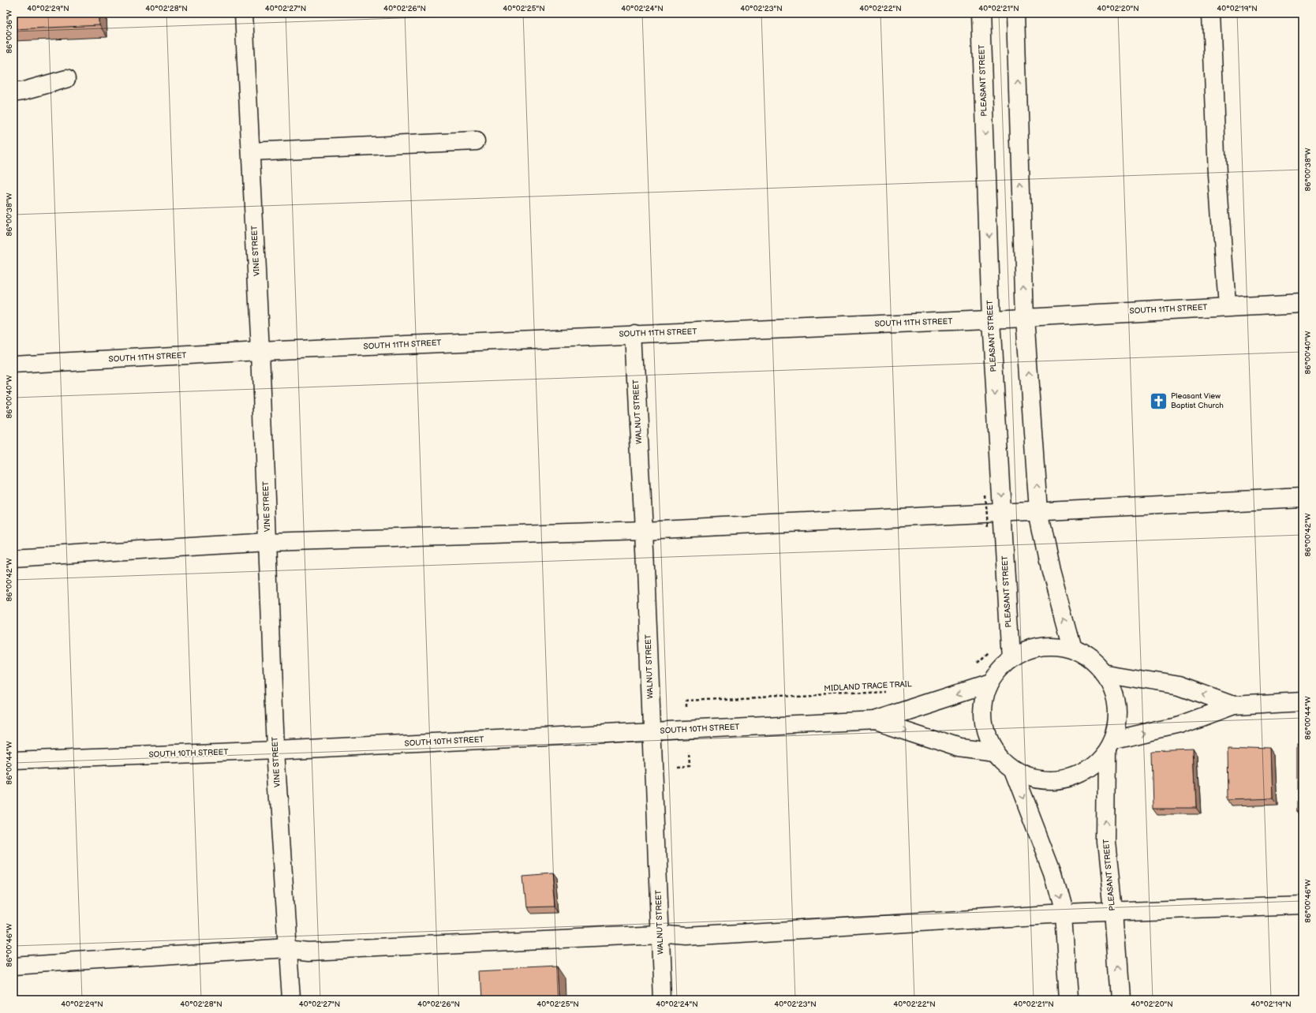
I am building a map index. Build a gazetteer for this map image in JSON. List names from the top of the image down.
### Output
{
  "streets": {
    "street": [
      "PLEASANT STREET",
      "VINE STREET",
      "SOUTH 11TH STREET",
      "WALNUT STREET",
      "SOUTH 10TH STREET"
    ],
    "path": ["MIDLAND TRACE TRAIL"]
  },
  "crossings": [
    ["PLEASANT STREET", "SOUTH 11TH STREET"],
    ["PLEASANT STREET", "SOUTH 10TH STREET"],
    ["VINE STREET", "SOUTH 11TH STREET"],
    ["VINE STREET", "SOUTH 10TH STREET"],
    ["SOUTH 11TH STREET", "WALNUT STREET"],
    ["WALNUT STREET", "SOUTH 10TH STREET"]
  ],
  "places": {
    "church": ["Pleasant View Baptist Church"]
  },
  "coordinates": [
    "40°02'29\"N",
    "40°02'28\"N",
    "40°02'27\"N",
    "40°02'26\"N",
    "40°02'25\"N",
    "40°02'24\"N",
    "40°02'23\"N",
    "40°02'22\"N",
    "40°02'21\"N",
    "40°02'20\"N",
    "40°02'19\"N",
    "86°00'36\"W",
    "86°00'38\"W",
    "86°00'40\"W",
    "86°00'42\"W",
    "86°00'44\"W",
    "86°00'46\"W"
  ]
}
